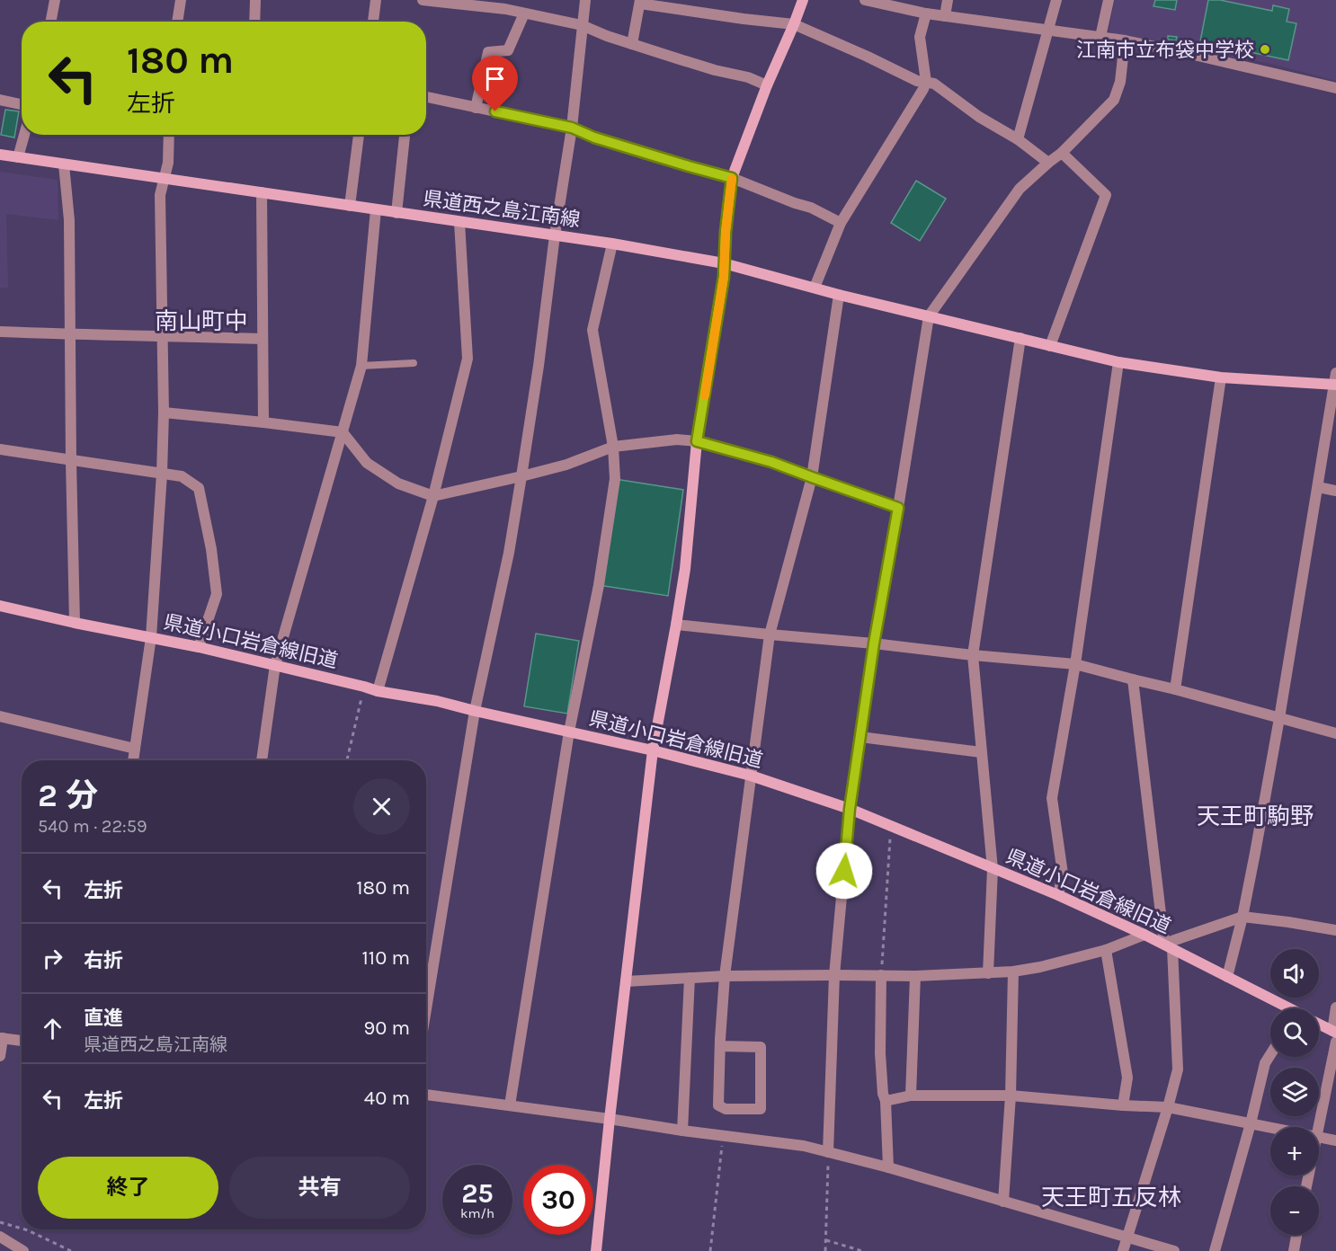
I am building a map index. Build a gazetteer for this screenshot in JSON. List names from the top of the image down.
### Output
{
  "streets": {
    "street": ["県道西之島江南線", "県道小口岩倉線旧道"]
  },
  "districts": ["南山町中", "天王町駒野", "天王町五反林"],
  "places": ["江南市立布袋中学校"],
  "page": {
    "turn": ["180 m", "左折"],
    "heading": ["2 分", "540 m · 22:59"],
    "list": [
      {
        "name": "左折",
        "value": "180 m"
      },
      {
        "name": "右折",
        "value": "110 m"
      },
      {
        "name": "直進",
        "note": "県道西之島江南線",
        "value": "90 m"
      },
      {
        "name": "左折",
        "value": "40 m"
      }
    ],
    "map_buttons": ["+", "−"],
    "buttons": ["終了", "共有"],
    "speed": "25 km/h",
    "limit": "30"
  }
}
